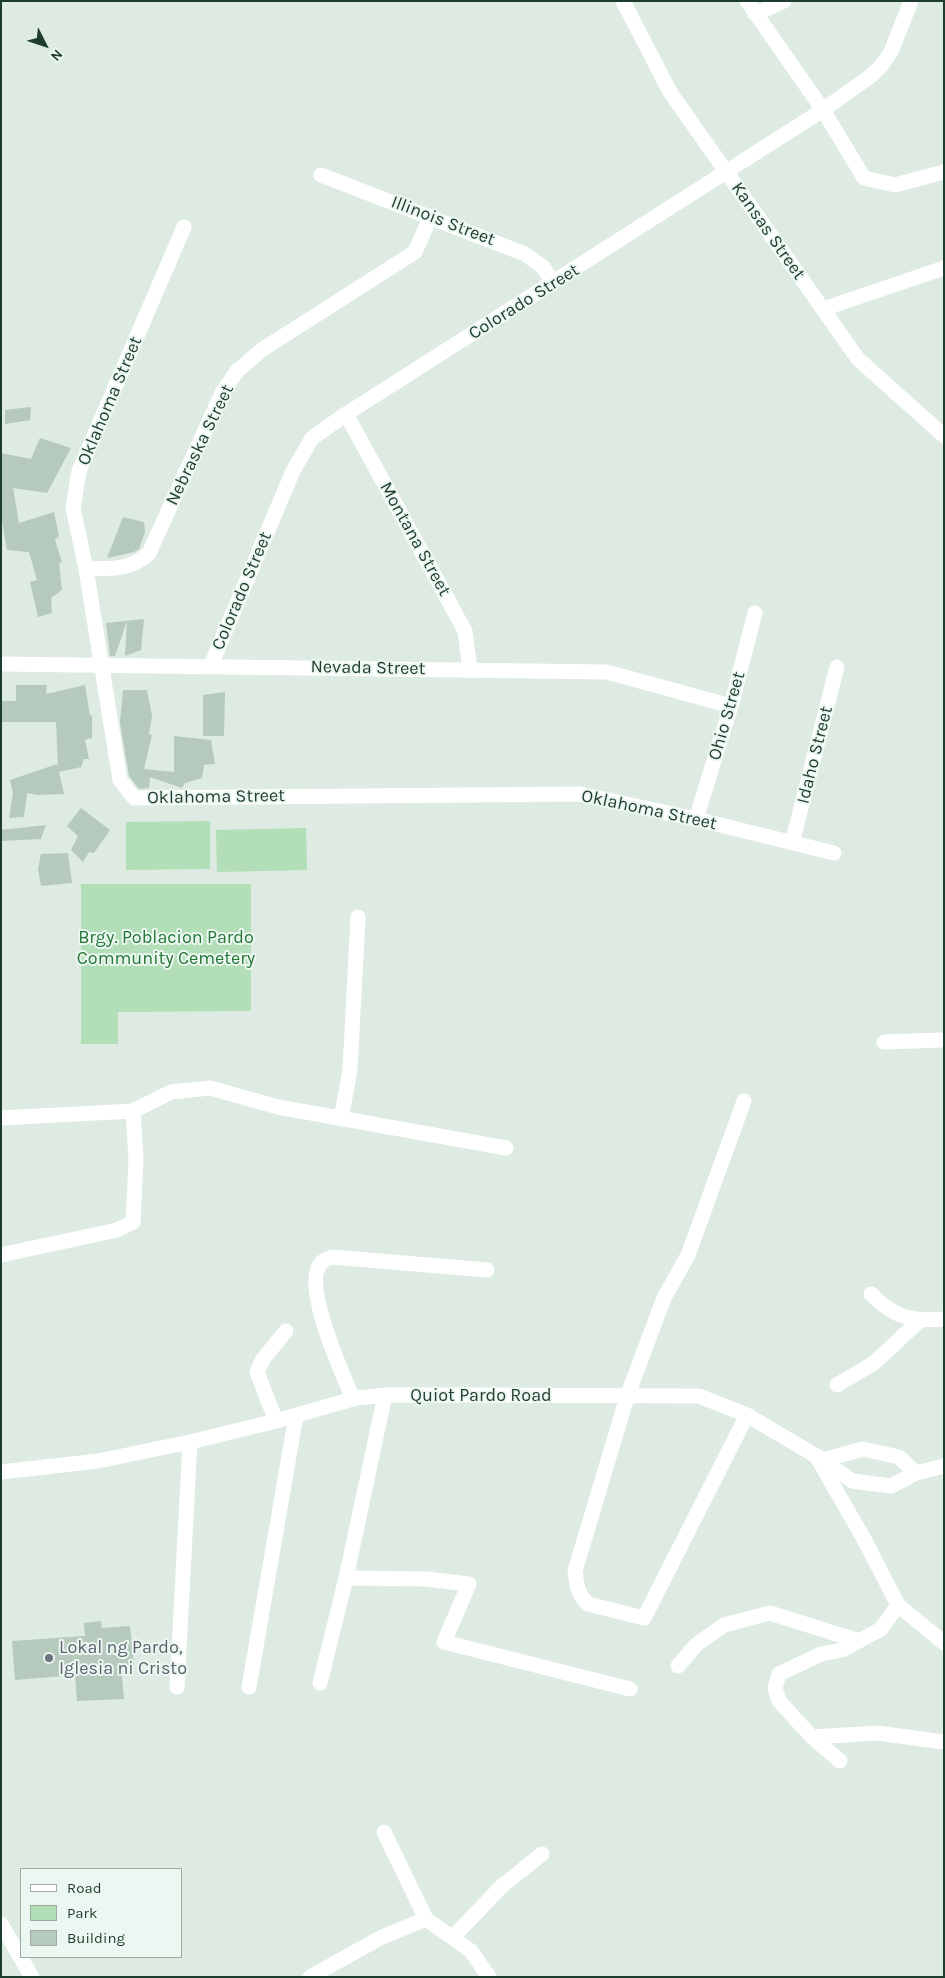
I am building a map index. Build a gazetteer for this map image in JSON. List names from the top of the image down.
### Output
{
  "streets": {
    "street": [
      "Illinois Street",
      "Kansas Street",
      "Colorado Street",
      "Oklahoma Street",
      "Nebraska Street",
      "Montana Street",
      "Nevada Street",
      "Ohio Street",
      "Idaho Street",
      "Quiot Pardo Road"
    ]
  },
  "crossings": [
    ["Illinois Street", "Colorado Street"],
    ["Illinois Street", "Nebraska Street"],
    ["Kansas Street", "Colorado Street"],
    ["Colorado Street", "Montana Street"],
    ["Colorado Street", "Nevada Street"],
    ["Oklahoma Street", "Nebraska Street"],
    ["Oklahoma Street", "Nevada Street"],
    ["Oklahoma Street", "Ohio Street"],
    ["Oklahoma Street", "Idaho Street"],
    ["Montana Street", "Nevada Street"],
    ["Nevada Street", "Ohio Street"]
  ],
  "parks": ["Brgy. Poblacion Pardo Community Cemetery"],
  "places": ["Lokal ng Pardo, Iglesia ni Cristo"],
  "legend": ["Road", "Park", "Building"],
  "north": "bottom right"
}
